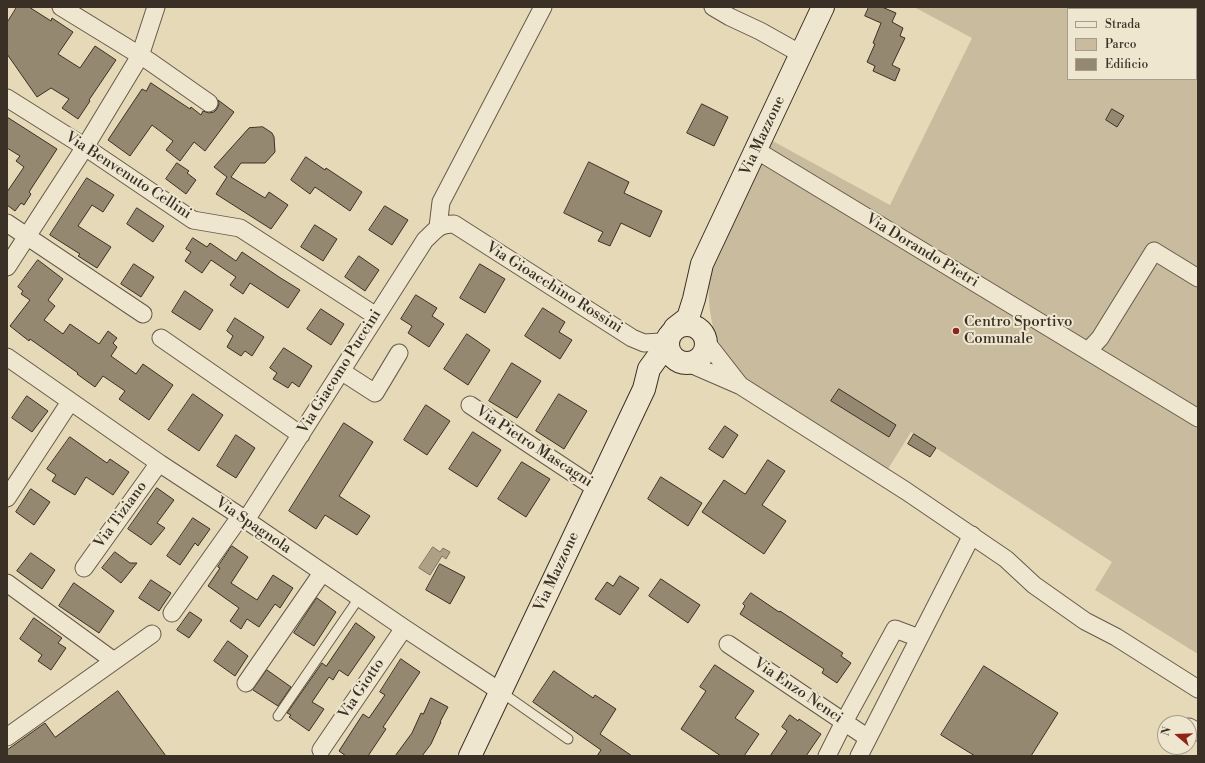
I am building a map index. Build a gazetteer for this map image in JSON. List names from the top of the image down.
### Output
{
  "streets": {
    "main road": ["Via Mazzone"],
    "street": [
      "Via Benvenuto Cellini",
      "Via Dorando Pietri",
      "Via Gioacchino Rossini",
      "Via Giacomo Puccini",
      "Via Pietro Mascagni",
      "Via Tiziano",
      "Via Spagnola",
      "Via Giotto",
      "Via Enzo Nenci"
    ]
  },
  "crossings": [
    ["Via Mazzone", "Via Dorando Pietri"],
    ["Via Mazzone", "Via Gioacchino Rossini"],
    ["Via Mazzone", "Via Pietro Mascagni"],
    ["Via Mazzone", "Via Spagnola"],
    ["Via Benvenuto Cellini", "Via Giacomo Puccini"],
    ["Via Gioacchino Rossini", "Via Giacomo Puccini"],
    ["Via Giacomo Puccini", "Via Spagnola"],
    ["Via Tiziano", "Via Spagnola"],
    ["Via Spagnola", "Via Giotto"]
  ],
  "places": ["Centro Sportivo Comunale"],
  "legend": ["Strada", "Parco", "Edificio"],
  "north": "left"
}
